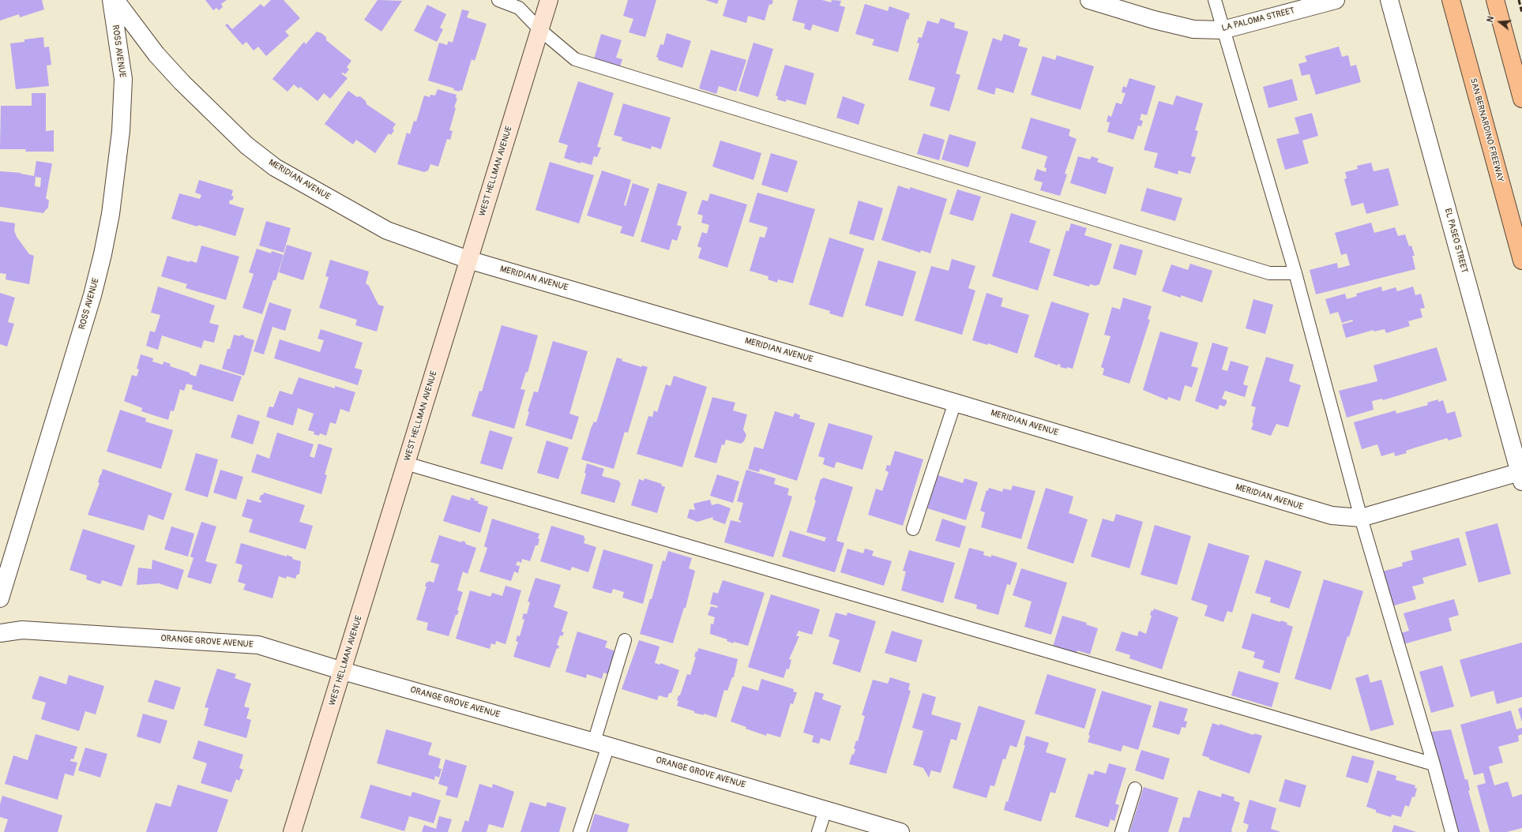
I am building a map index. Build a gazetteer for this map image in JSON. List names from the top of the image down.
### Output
{
  "streets": {
    "highway": ["SAN BERNARDINO FREEWAY"],
    "street": [
      "LA PALOMA STREET",
      "ROSS AVENUE",
      "WEST HELLMAN AVENUE",
      "MERIDIAN AVENUE",
      "EL PASEO STREET",
      "ORANGE GROVE AVENUE"
    ]
  },
  "crossings": [
    ["WEST HELLMAN AVENUE", "MERIDIAN AVENUE"],
    ["WEST HELLMAN AVENUE", "ORANGE GROVE AVENUE"],
    ["MERIDIAN AVENUE", "EL PASEO STREET"]
  ],
  "north": "left"
}
